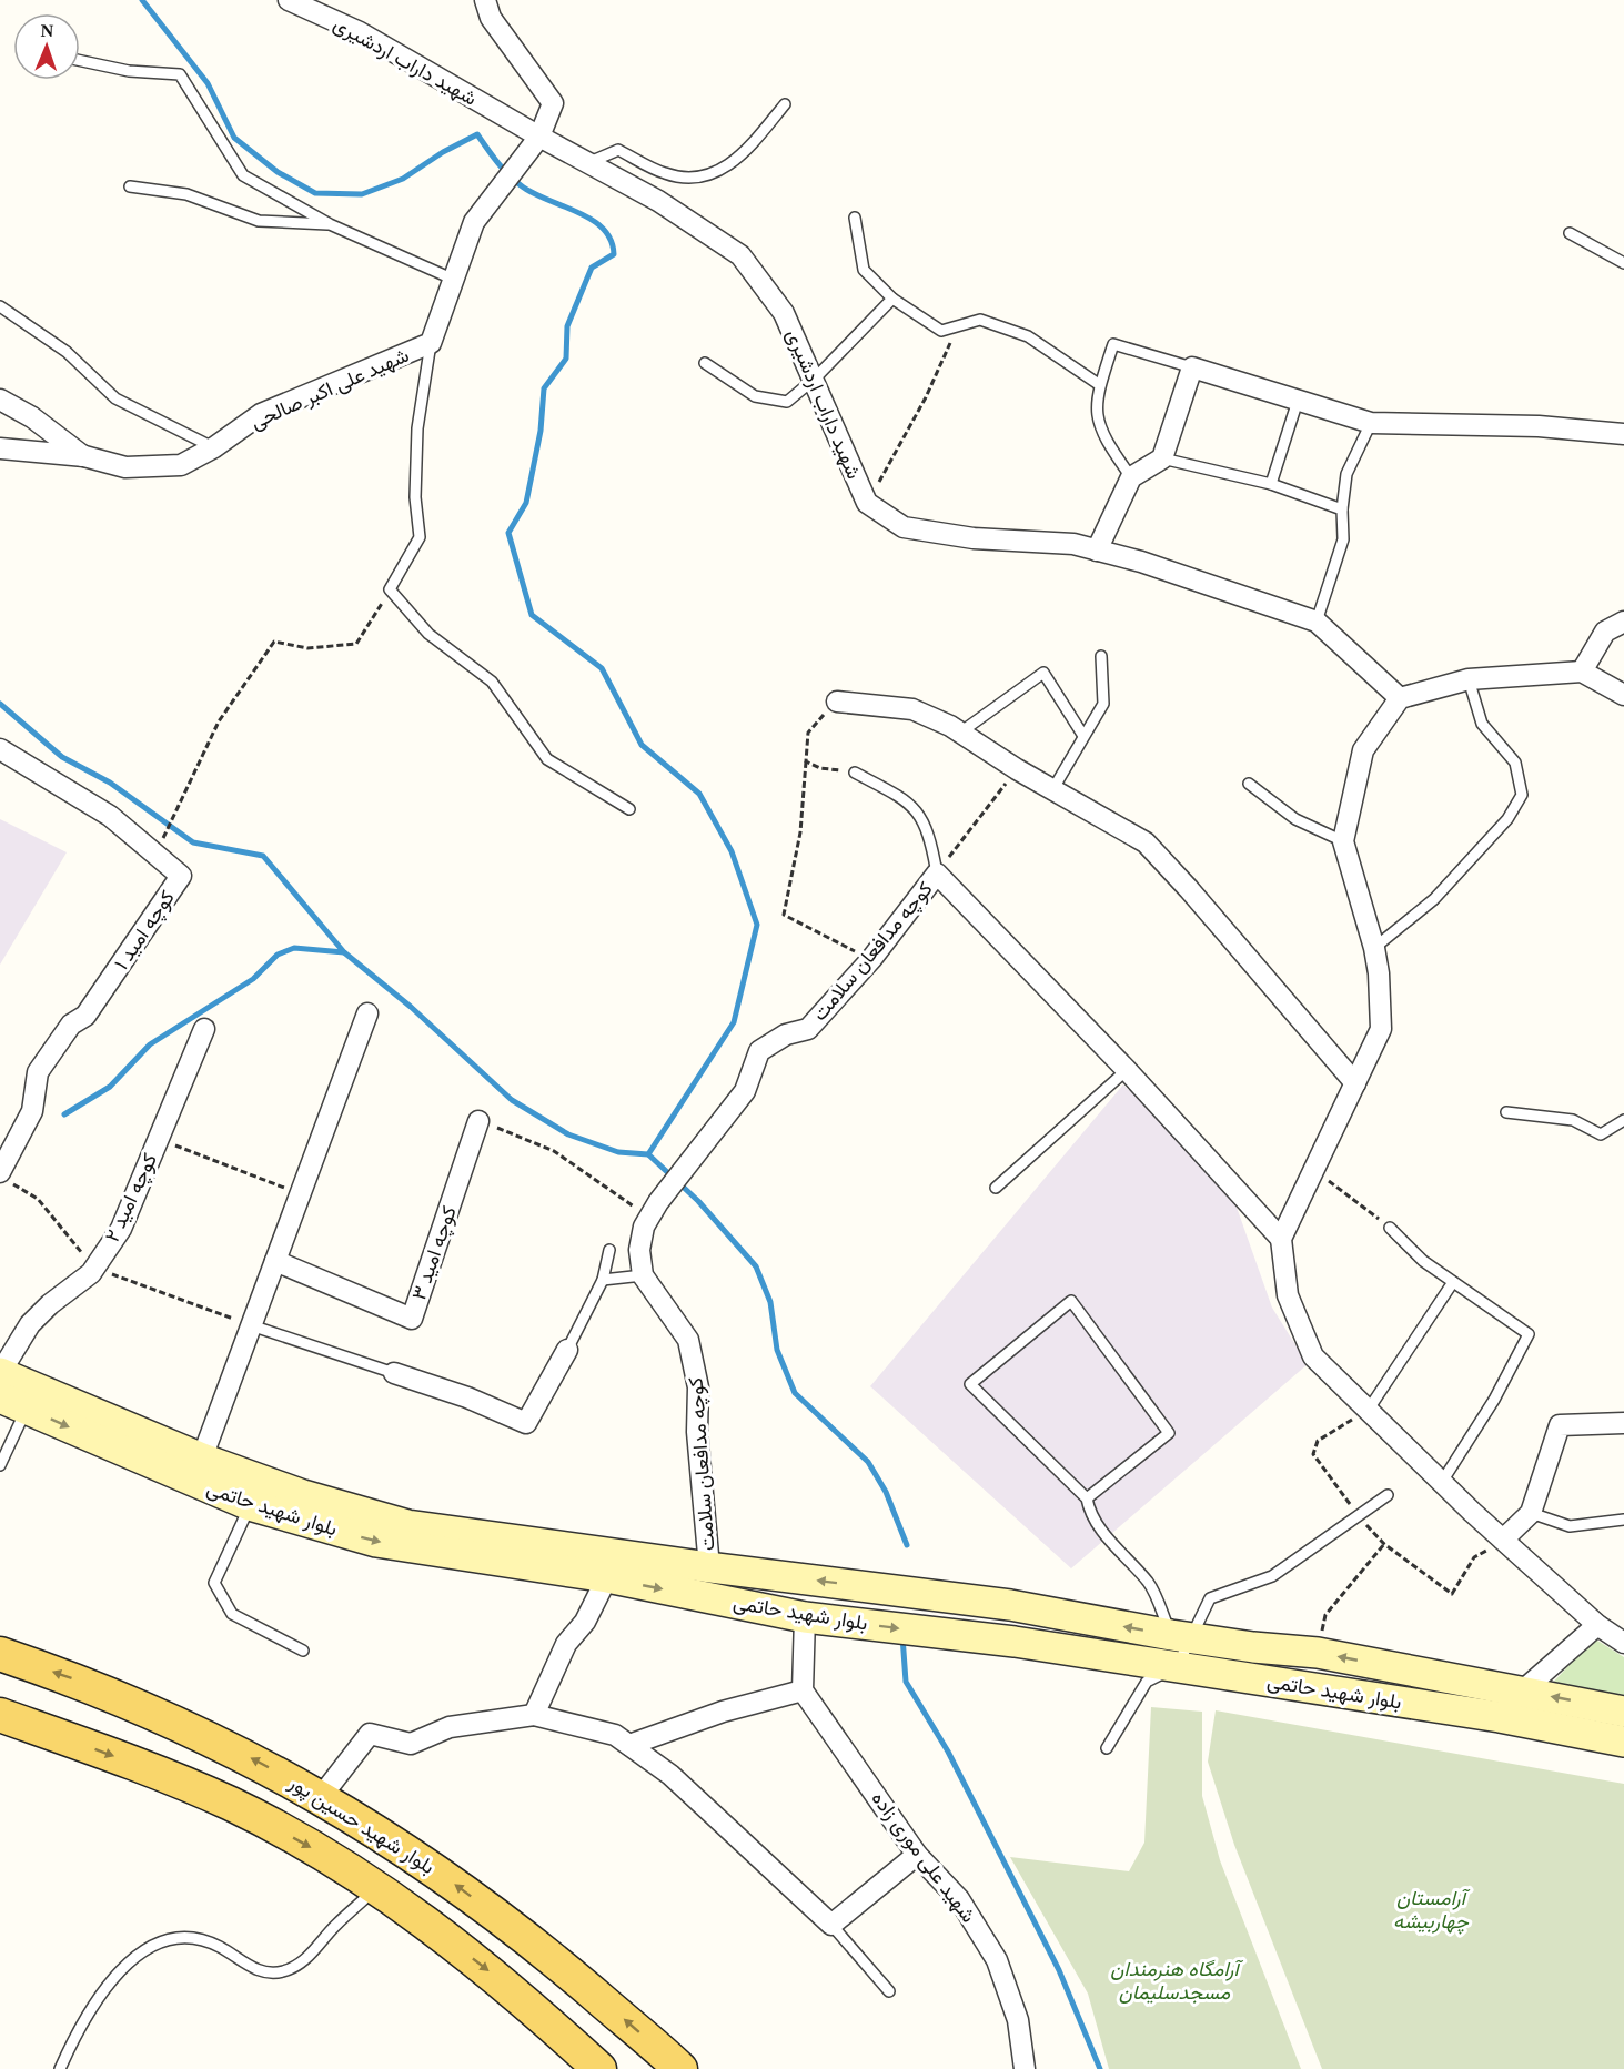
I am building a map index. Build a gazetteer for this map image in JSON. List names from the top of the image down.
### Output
{
  "streets": {
    "main road": ["بلوار شهید حاتمی", "بلوار شهيد حسین پور"],
    "street": [
      "شهید داراب اردشیری",
      "شهید علی اکبر صالحی",
      "کوچه امید ۱",
      "کوچه مدافعان سلامت",
      "کوچه امید ۲",
      "کوچه امید ۳",
      "شهید علی موری زاده"
    ]
  },
  "crossings": [
    ["کوچه مدافعان سلامت", "بلوار شهید حاتمی"],
    ["کوچه امید ۲", "بلوار شهید حاتمی"]
  ],
  "parks": ["آرامستان چهاربیشه", "آرامگاه هنرمندان مسجدسلیمان"],
  "north": "top"
}
